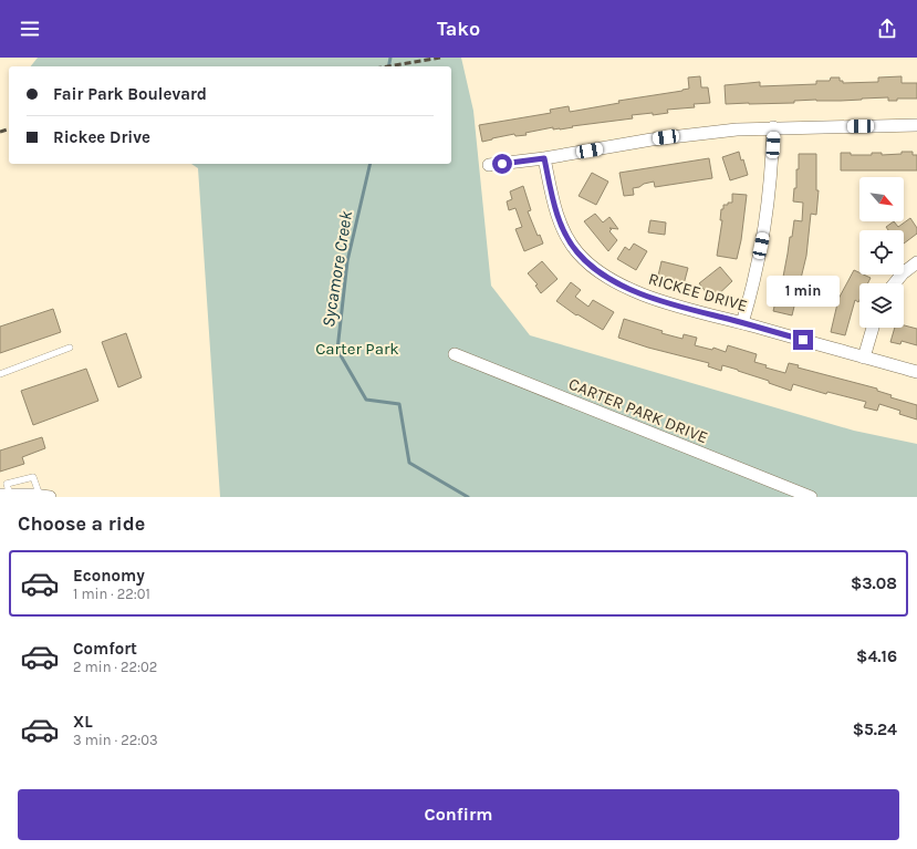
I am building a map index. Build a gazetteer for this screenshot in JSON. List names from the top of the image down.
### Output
{
  "streets": {
    "street": ["RICKEE DRIVE", "CARTER PARK DRIVE"]
  },
  "water": ["Sycamore Creek"],
  "parks": ["Carter Park"],
  "north": "bottom right",
  "page": {
    "header": "Tako",
    "banner": ["Fair Park Boulevard", "Rickee Drive"],
    "bubble": "1 min",
    "heading": "Choose a ride",
    "list": [
      {
        "name": "Economy",
        "note": "1 min · 22:01",
        "value": "$3.08"
      },
      {
        "name": "Comfort",
        "note": "2 min · 22:02",
        "value": "$4.16"
      },
      {
        "name": "XL",
        "note": "3 min · 22:03",
        "value": "$5.24"
      }
    ],
    "buttons": "Confirm"
  }
}
